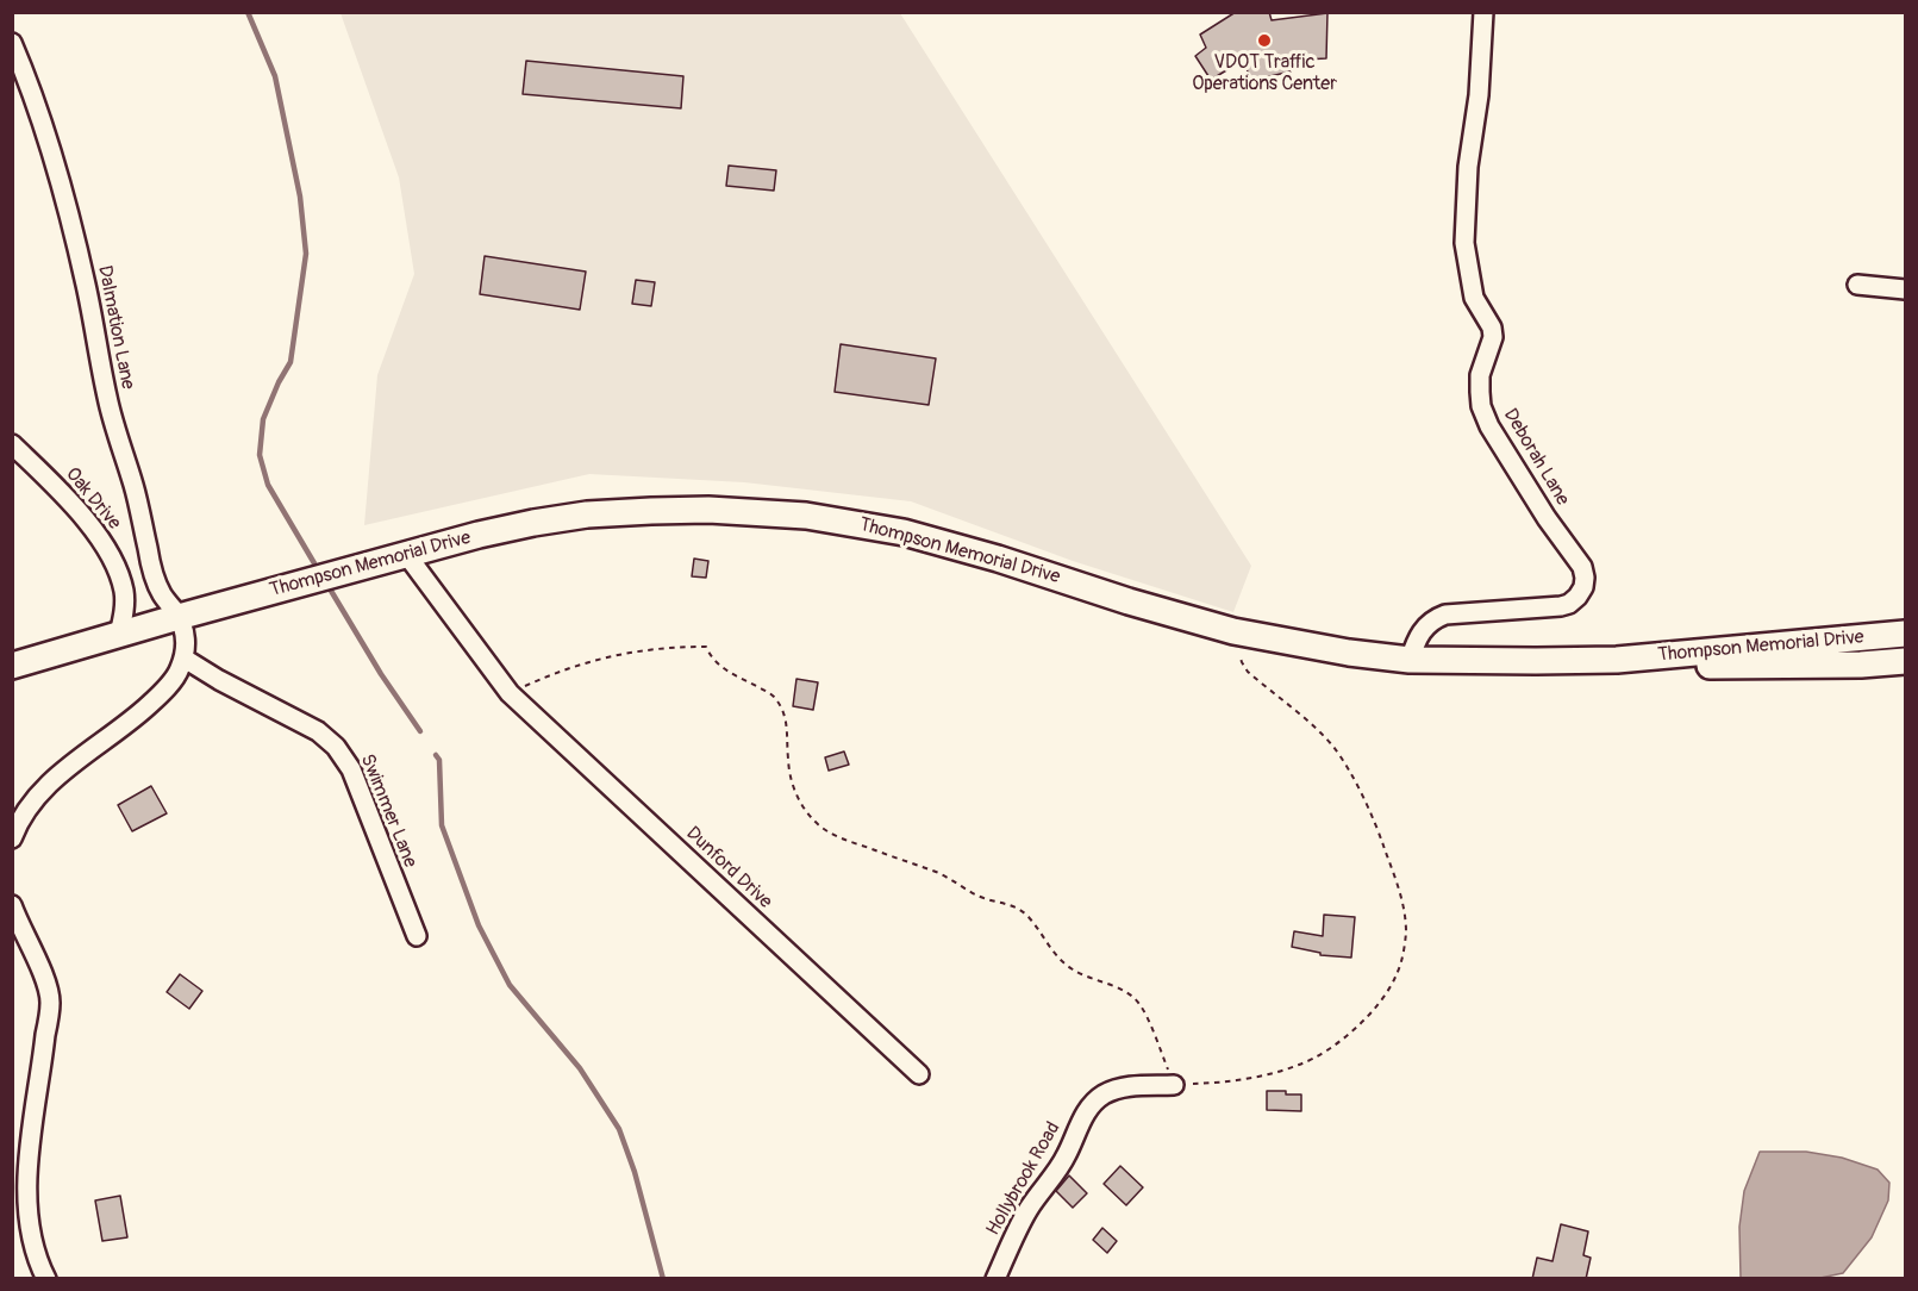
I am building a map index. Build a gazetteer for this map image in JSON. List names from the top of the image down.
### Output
{
  "streets": {
    "main road": ["Thompson Memorial Drive"],
    "street": [
      "Dalmation Lane",
      "Deborah Lane",
      "Oak Drive",
      "Swimmer Lane",
      "Dunford Drive",
      "Hollybrook Road"
    ]
  },
  "crossings": [
    ["Dalmation Lane", "Thompson Memorial Drive"],
    ["Deborah Lane", "Thompson Memorial Drive"],
    ["Oak Drive", "Thompson Memorial Drive"],
    ["Thompson Memorial Drive", "Dunford Drive"]
  ],
  "places": ["VDOT Traffic Operations Center"]
}
